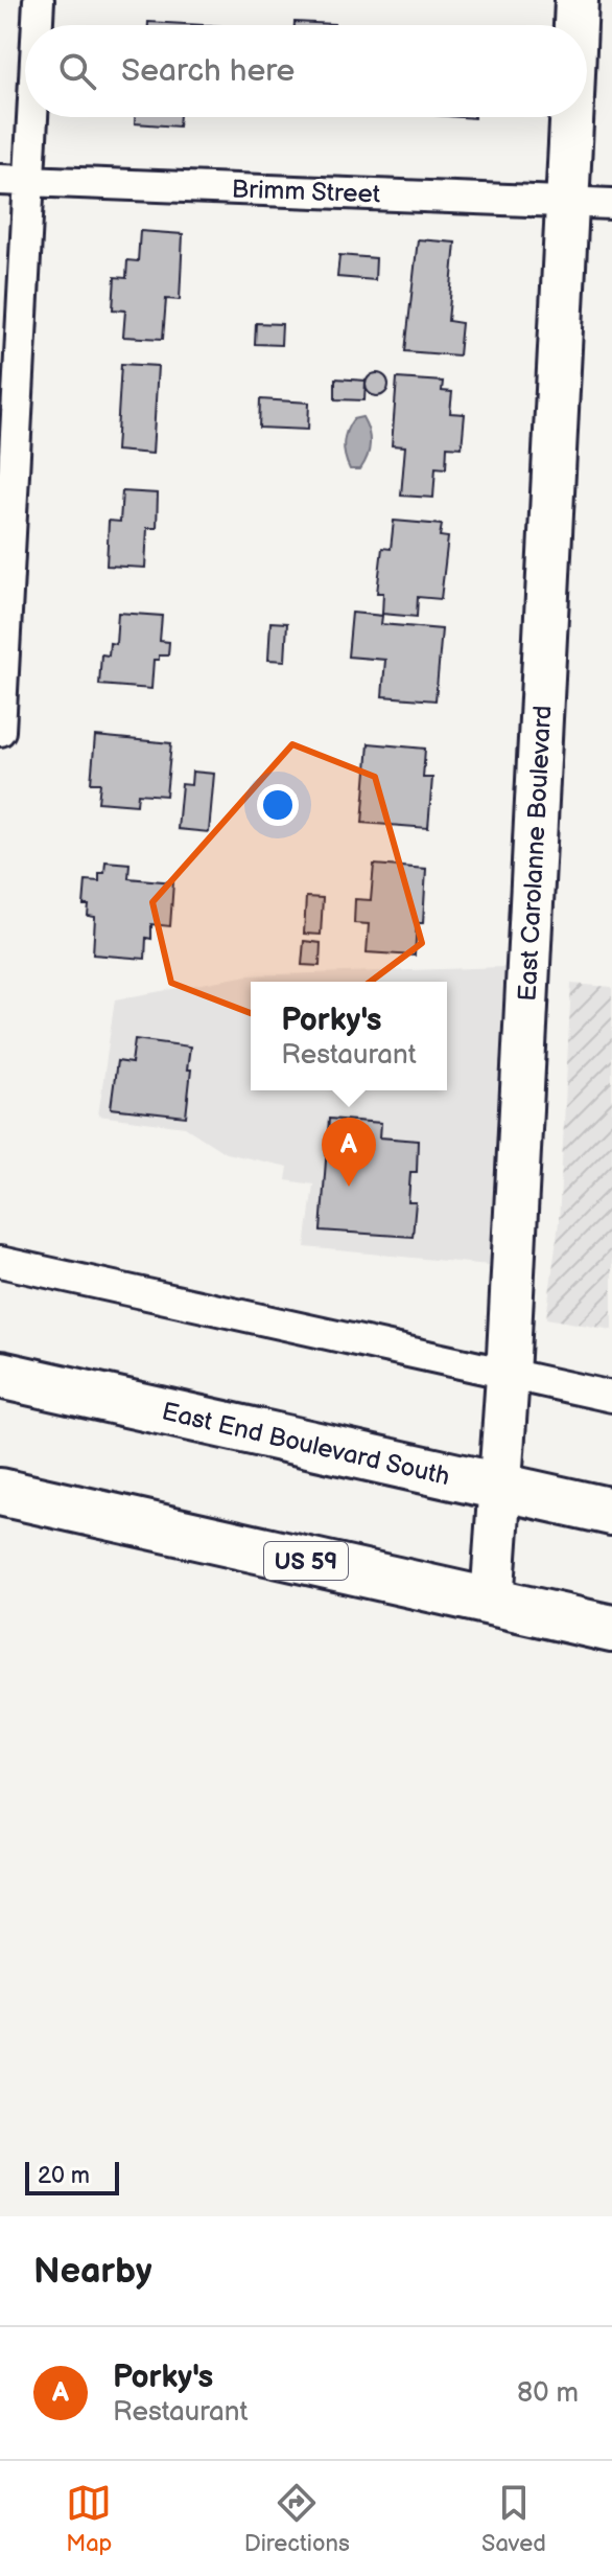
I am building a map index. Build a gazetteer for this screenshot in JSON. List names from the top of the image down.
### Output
{
  "streets": {
    "highway": ["East End Boulevard South", "US 59"],
    "street": ["Brimm Street", "East Carolanne Boulevard"]
  },
  "crossings": [
    ["Brimm Street", "East Carolanne Boulevard"],
    ["East Carolanne Boulevard", "East End Boulevard South"],
    ["East Carolanne Boulevard", "US 59"]
  ],
  "scale_bar": "20 m",
  "page": {
    "search": "Search here",
    "popup": ["Porky's", "Restaurant"],
    "pins": "A",
    "scale": "20 m",
    "heading": "Nearby",
    "list": [
      {
        "mark": "A",
        "name": "Porky's",
        "note": "Restaurant",
        "value": "80 m"
      }
    ],
    "nav": ["Map", "Directions", "Saved"]
  }
}
